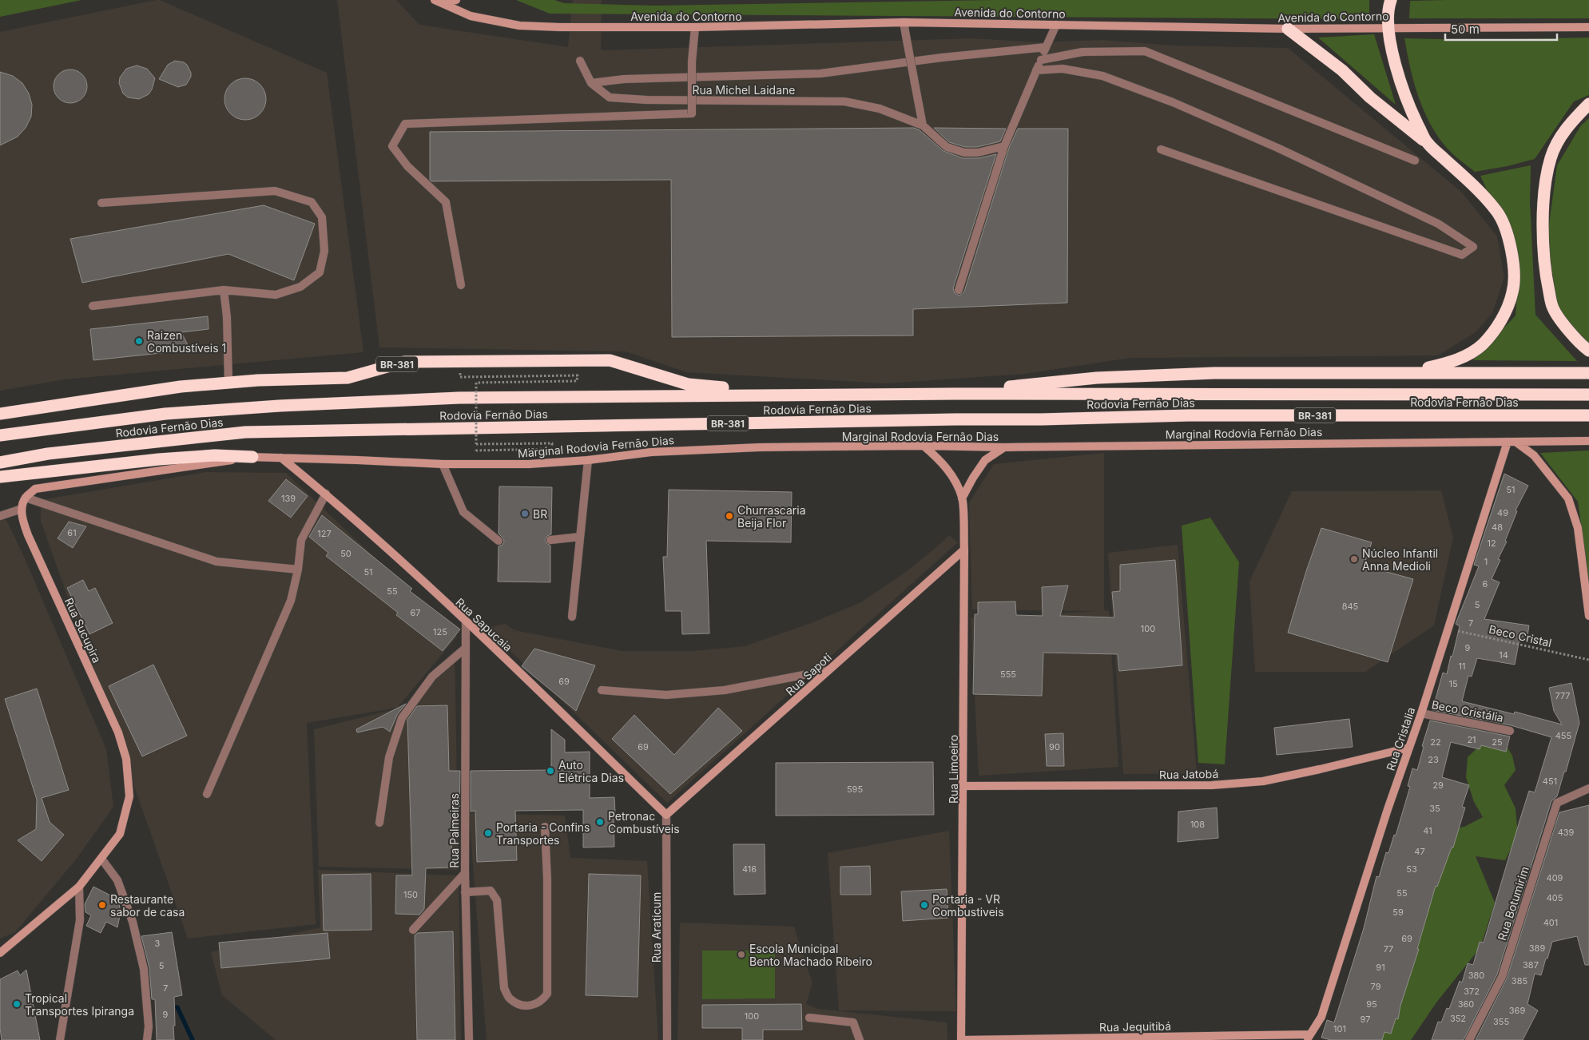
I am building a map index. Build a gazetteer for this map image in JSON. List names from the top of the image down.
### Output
{
  "streets": {
    "highway": ["BR-381", "Rodovia Fernão Dias"],
    "street": [
      "Avenida do Contorno",
      "Rua Michel Laidane",
      "Marginal Rodovia Fernão Dias",
      "Rua Sapucaia",
      "Rua Sucupira",
      "Rua Sapoti",
      "Beco Cristália",
      "Rua Cristalia",
      "Rua Limoeiro",
      "Rua Jatobá",
      "Rua Palmeiras",
      "Rua Botumirim",
      "Rua Araticum",
      "Rua Jequitibá"
    ],
    "path": ["Beco Cristal"]
  },
  "crossings": [
    ["BR-381", "Rodovia Fernão Dias"],
    ["Marginal Rodovia Fernão Dias", "Rua Sapucaia"],
    ["Marginal Rodovia Fernão Dias", "Rua Cristalia"],
    ["Marginal Rodovia Fernão Dias", "Rua Limoeiro"],
    ["Rua Sapucaia", "Rua Sapoti"],
    ["Rua Sapucaia", "Rua Palmeiras"],
    ["Rua Sapucaia", "Rua Araticum"],
    ["Beco Cristal", "Rua Cristalia"],
    ["Rua Sapoti", "Rua Limoeiro"],
    ["Rua Sapoti", "Rua Araticum"],
    ["Beco Cristália", "Rua Cristalia"],
    ["Rua Cristalia", "Rua Jatobá"],
    ["Rua Cristalia", "Rua Jequitibá"],
    ["Rua Limoeiro", "Rua Jatobá"],
    ["Rua Limoeiro", "Rua Jequitibá"]
  ],
  "places": [
    "Raizen Combustíveis 1",
    "BR",
    "Churrascaria Beija Flor",
    "Núcleo Infantil Anna Medioli",
    "Auto Elétrica Dias",
    "Petronac Combustíveis",
    "Portaria - Confins Transportes",
    "Restaurante sabor de casa",
    "Portaria - VR Combustiveis",
    "Escola Municipal Bento Machado Ribeiro",
    "Tropical Transportes Ipiranga"
  ],
  "house_numbers": [
    "51",
    "139",
    "49",
    "48",
    "61",
    "127",
    "12",
    "50",
    "1",
    "51",
    "6",
    "55",
    "5",
    "845",
    "67",
    "7",
    "100",
    "125",
    "9",
    "14",
    "11",
    "555",
    "69",
    "15",
    "777",
    "455",
    "21",
    "22",
    "25",
    "69",
    "90",
    "23",
    "451",
    "29",
    "595",
    "35",
    "108",
    "41",
    "439",
    "47",
    "416",
    "53",
    "409",
    "55",
    "150",
    "405",
    "59",
    "401",
    "69",
    "3",
    "389",
    "77",
    "387",
    "5",
    "91",
    "380",
    "385",
    "79",
    "7",
    "372",
    "95",
    "360",
    "369",
    "9",
    "100",
    "352",
    "97",
    "355",
    "101"
  ],
  "scale_bar": "50 m"
}
